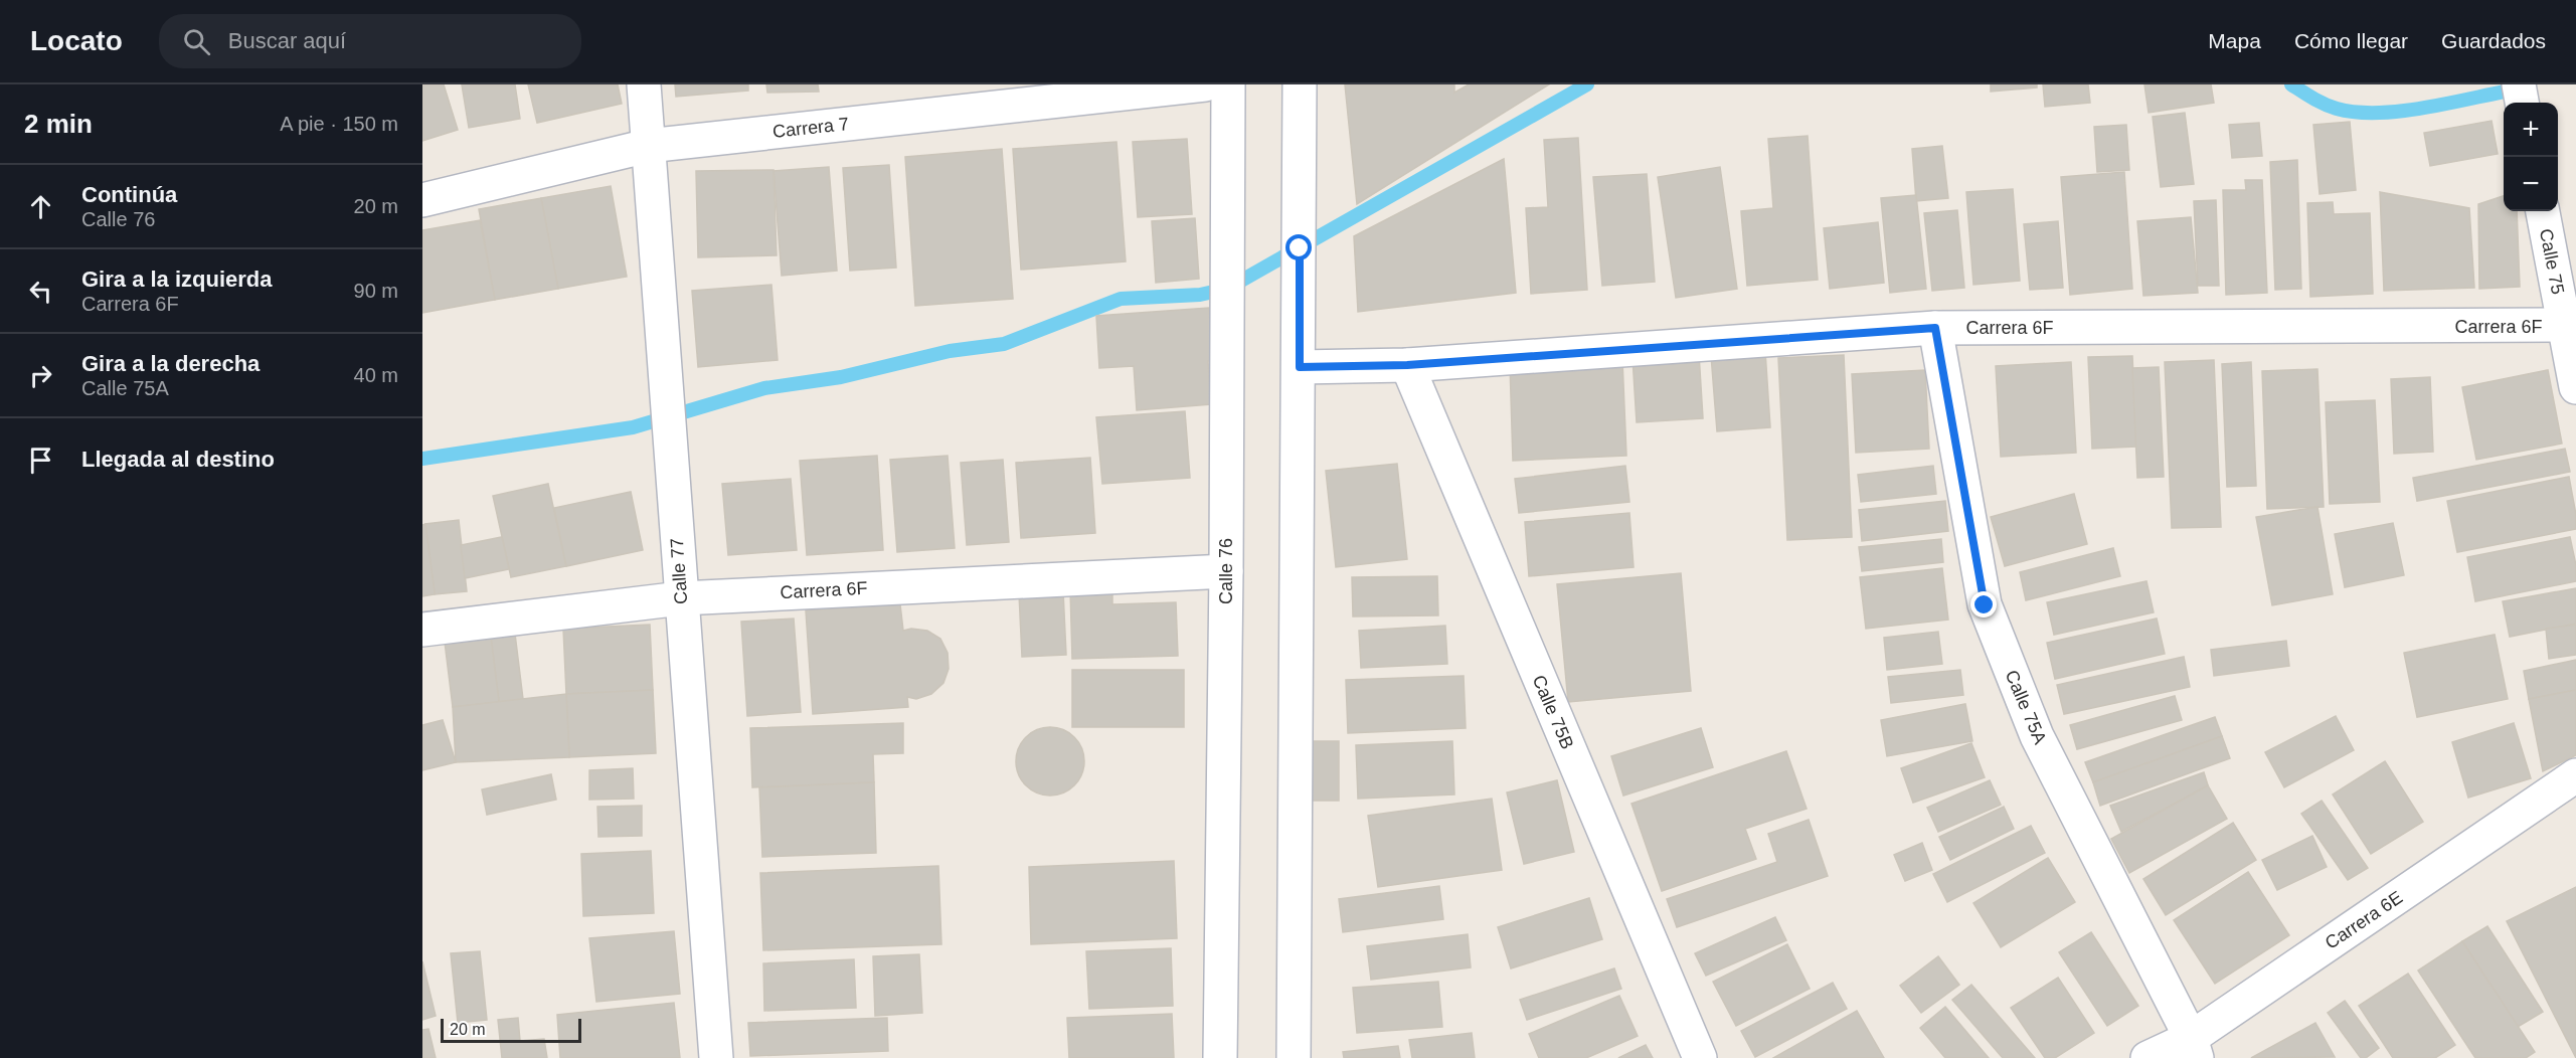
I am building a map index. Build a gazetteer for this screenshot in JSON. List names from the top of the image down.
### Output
{
  "streets": {
    "street": [
      "Carrera 7",
      "Calle 75",
      "Carrera 6F",
      "Calle 77",
      "Calle 76",
      "Calle 75A",
      "Calle 75B",
      "Carrera 6E"
    ]
  },
  "crossings": [
    ["Carrera 7", "Calle 77"],
    ["Calle 75", "Carrera 6F"],
    ["Carrera 6F", "Calle 77"],
    ["Carrera 6F", "Calle 76"],
    ["Carrera 6F", "Calle 75A"],
    ["Carrera 6F", "Calle 75B"],
    ["Calle 75A", "Carrera 6E"]
  ],
  "scale_bar": "20 m",
  "page": {
    "header": "Locato",
    "search": "Buscar aquí",
    "nav": ["Mapa", "Cómo llegar", "Guardados"],
    "heading": ["2 min", "A pie · 150 m"],
    "map_buttons": ["+", "−"],
    "list": [
      ["Continúa", "Calle 76", "20 m"],
      ["Gira a la izquierda", "Carrera 6F", "90 m"],
      ["Gira a la derecha", "Calle 75A", "40 m"],
      "Llegada al destino"
    ],
    "scale": "20 m"
  }
}
